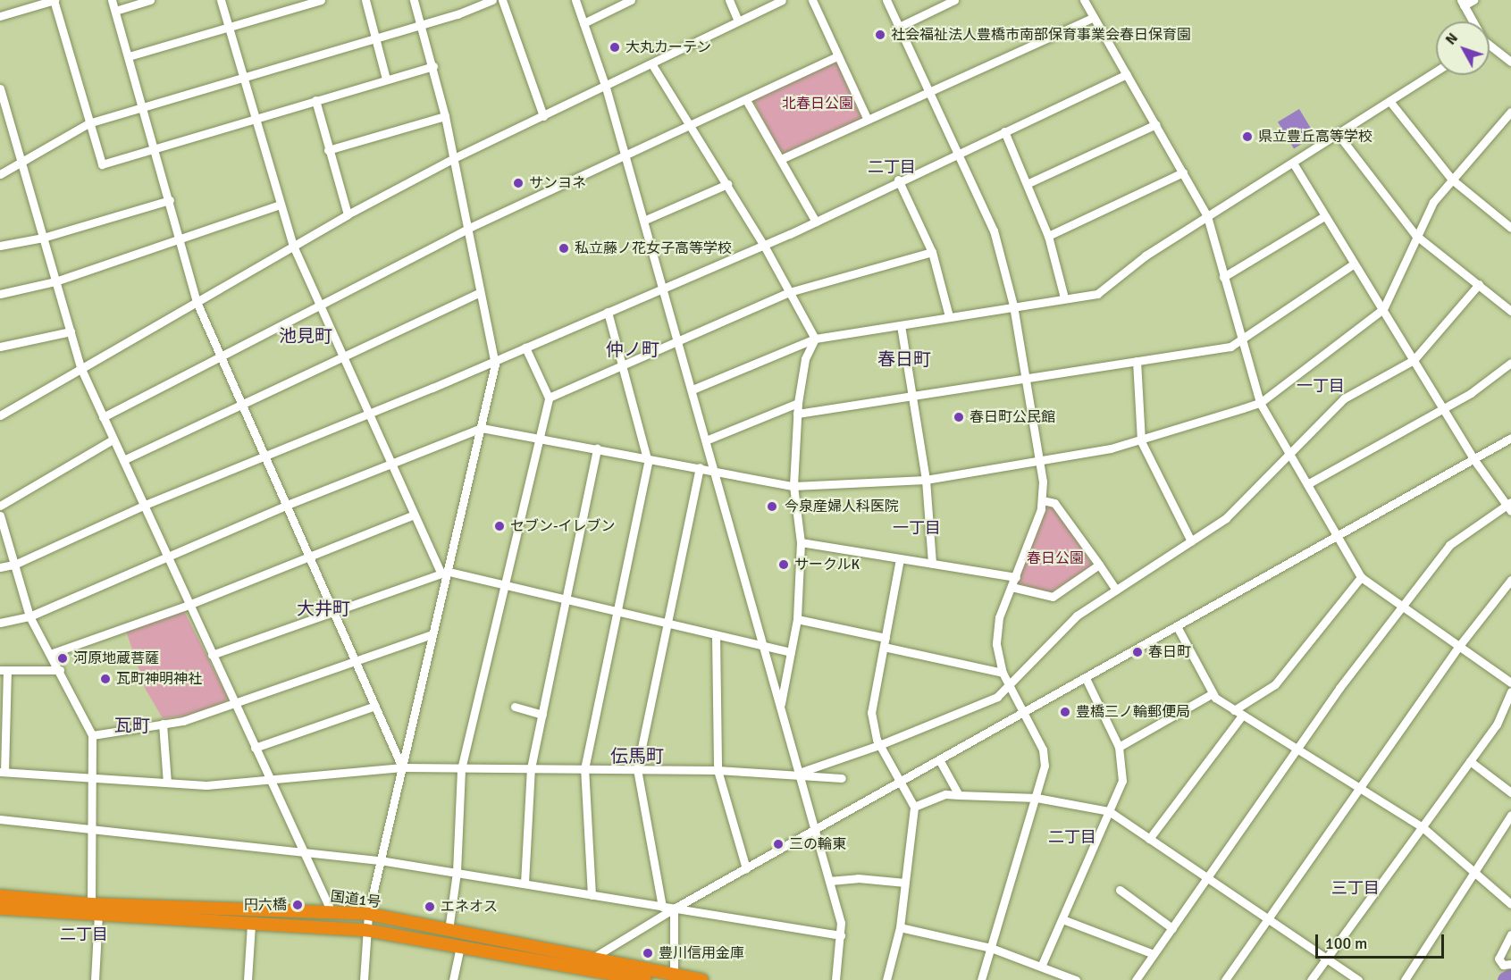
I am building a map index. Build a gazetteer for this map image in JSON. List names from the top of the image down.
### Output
{
  "streets": {
    "highway": ["国道1号"]
  },
  "districts": [
    "二丁目",
    "池見町",
    "仲ノ町",
    "春日町",
    "一丁目",
    "一丁目",
    "大井町",
    "瓦町",
    "伝馬町",
    "二丁目",
    "三丁目",
    "二丁目"
  ],
  "parks": ["北春日公園", "春日公園"],
  "places": [
    "社会福祉法人豊橋市南部保育事業会春日保育園",
    "大丸カーテン",
    "県立豊丘高等学校",
    "サンヨネ",
    "私立藤ノ花女子高等学校",
    "春日町公民館",
    "今泉産婦人科医院",
    "セブン-イレブン",
    "サークルK",
    "春日町",
    "河原地蔵菩薩",
    "瓦町神明神社",
    "豊橋三ノ輪郵便局",
    "三の輪東",
    "円六橋",
    "エネオス",
    "豊川信用金庫"
  ],
  "scale_bar": "100 m",
  "north": "top left"
}
